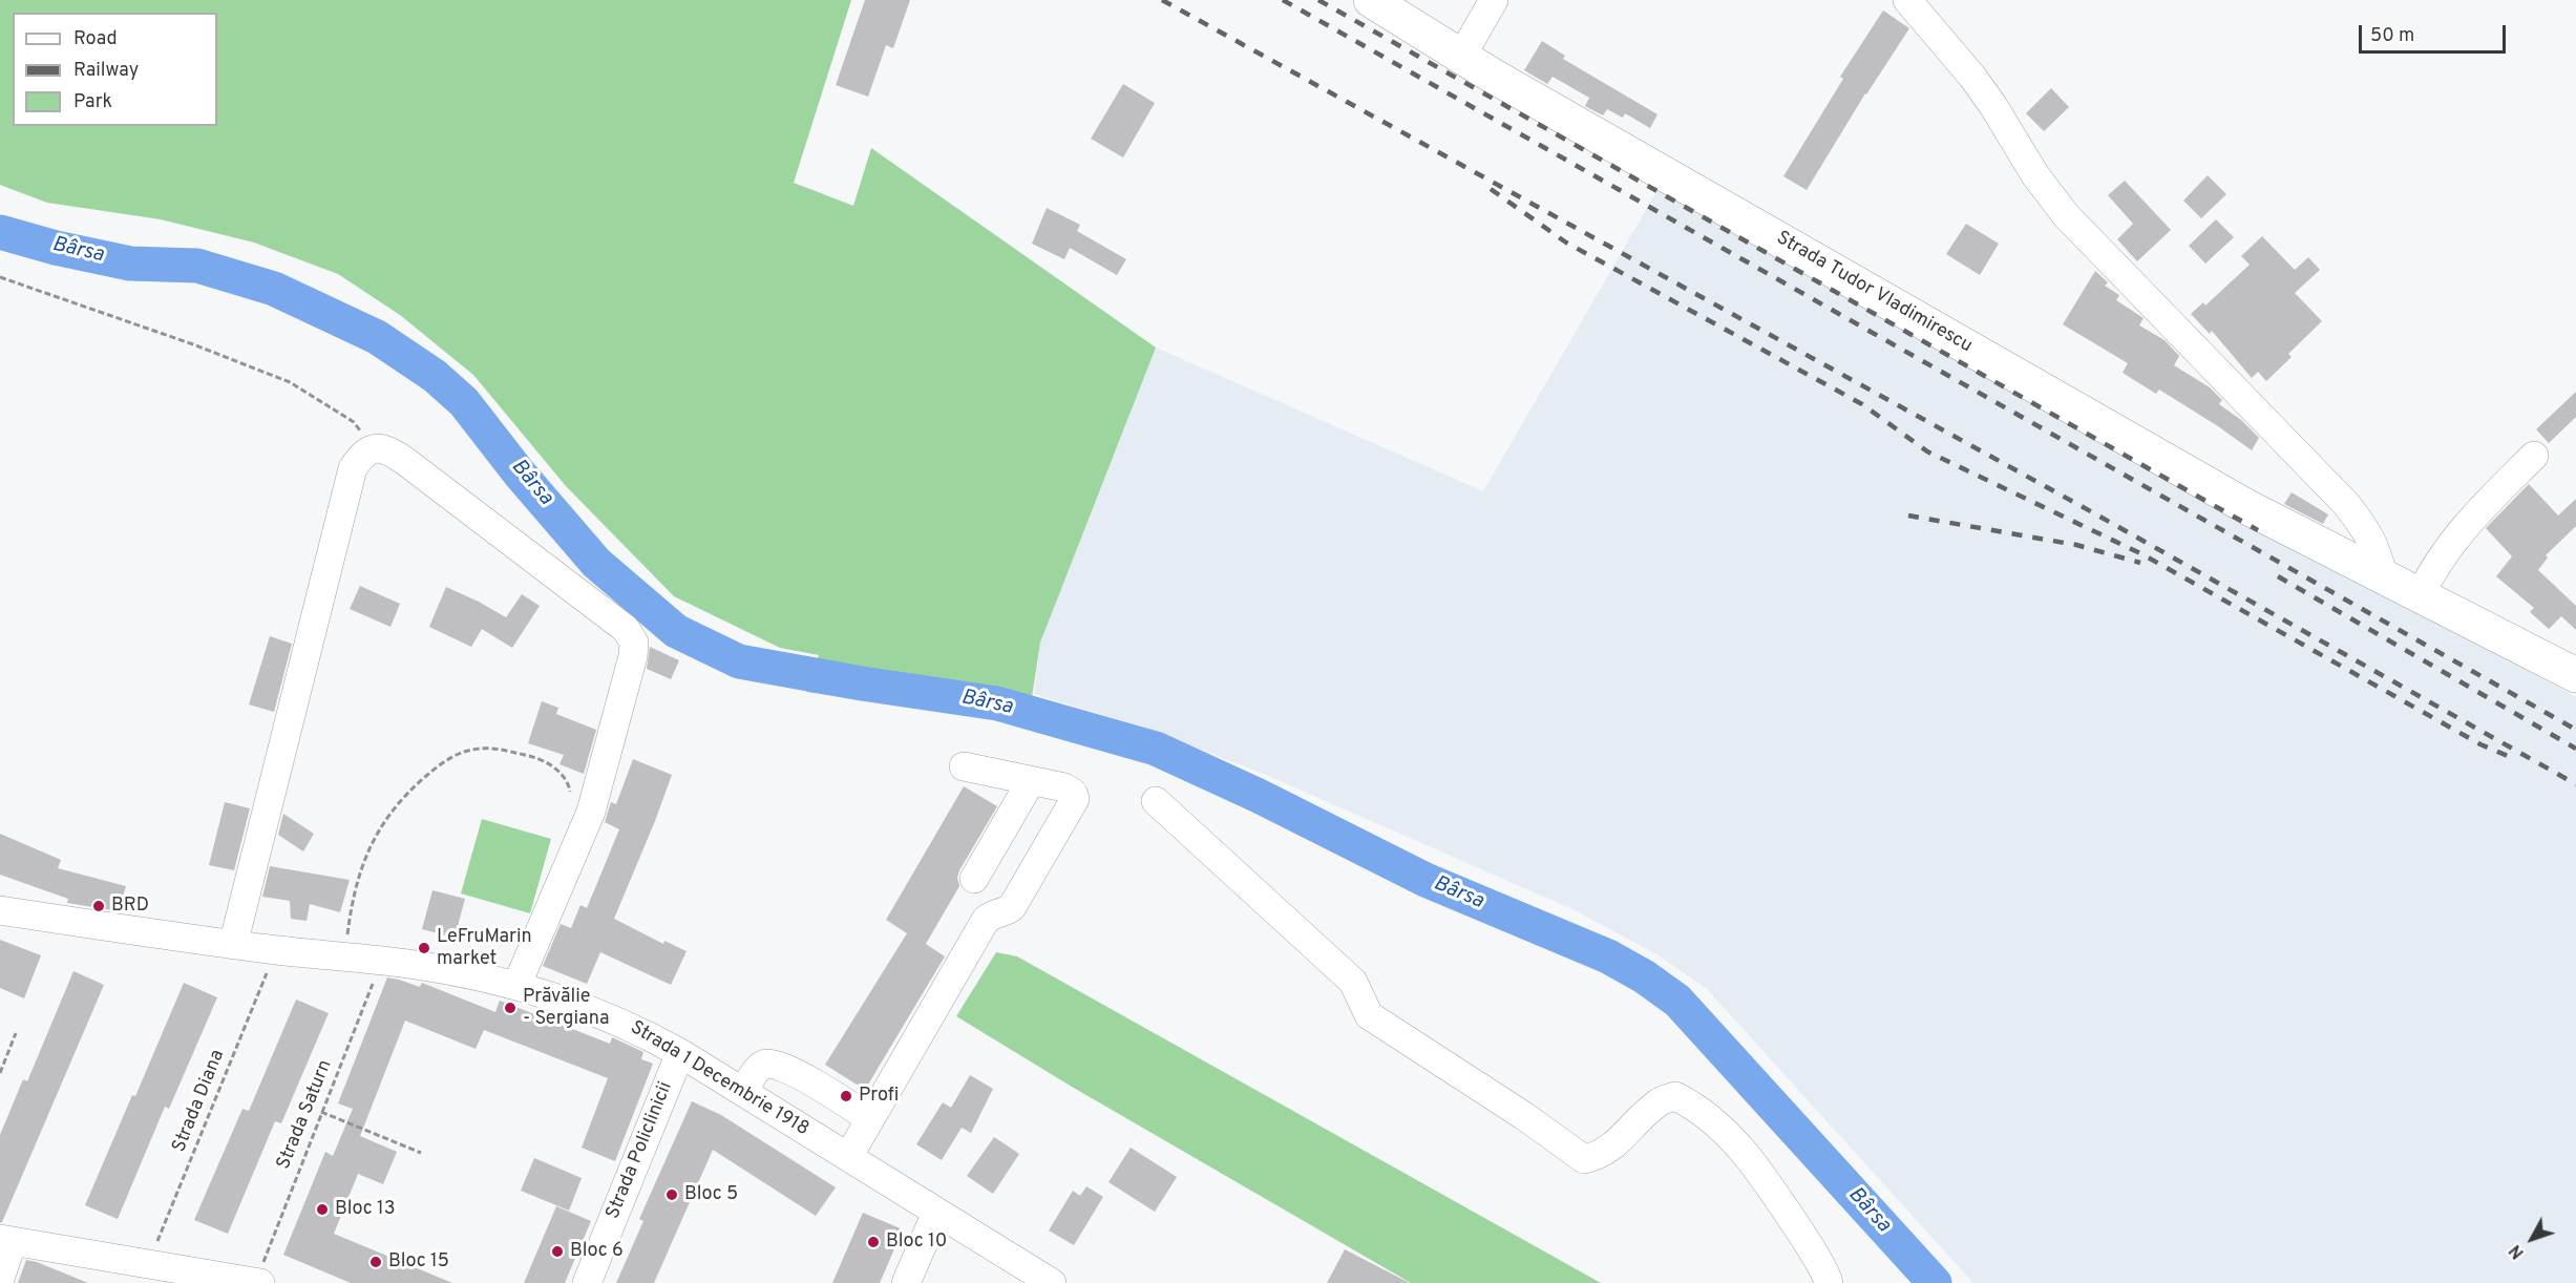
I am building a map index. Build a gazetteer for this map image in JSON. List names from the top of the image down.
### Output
{
  "streets": {
    "main road": ["Strada Tudor Vladimirescu"],
    "street": ["Strada 1 Decembrie 1918", "Strada Policlinicii"],
    "path": ["Strada Diana", "Strada Saturn"]
  },
  "crossings": [
    ["Strada 1 Decembrie 1918", "Strada Diana"],
    ["Strada 1 Decembrie 1918", "Strada Saturn"],
    ["Strada 1 Decembrie 1918", "Strada Policlinicii"]
  ],
  "water": ["Bârsa"],
  "places": [
    "BRD",
    "LeFruMarin market",
    "Prăvălie - Sergiana",
    "Profi",
    "Bloc 5",
    "Bloc 13",
    "Bloc 10",
    "Bloc 6",
    "Bloc 15"
  ],
  "legend": ["Road", "Railway", "Park"],
  "scale_bar": "50 m",
  "north": "bottom left"
}
